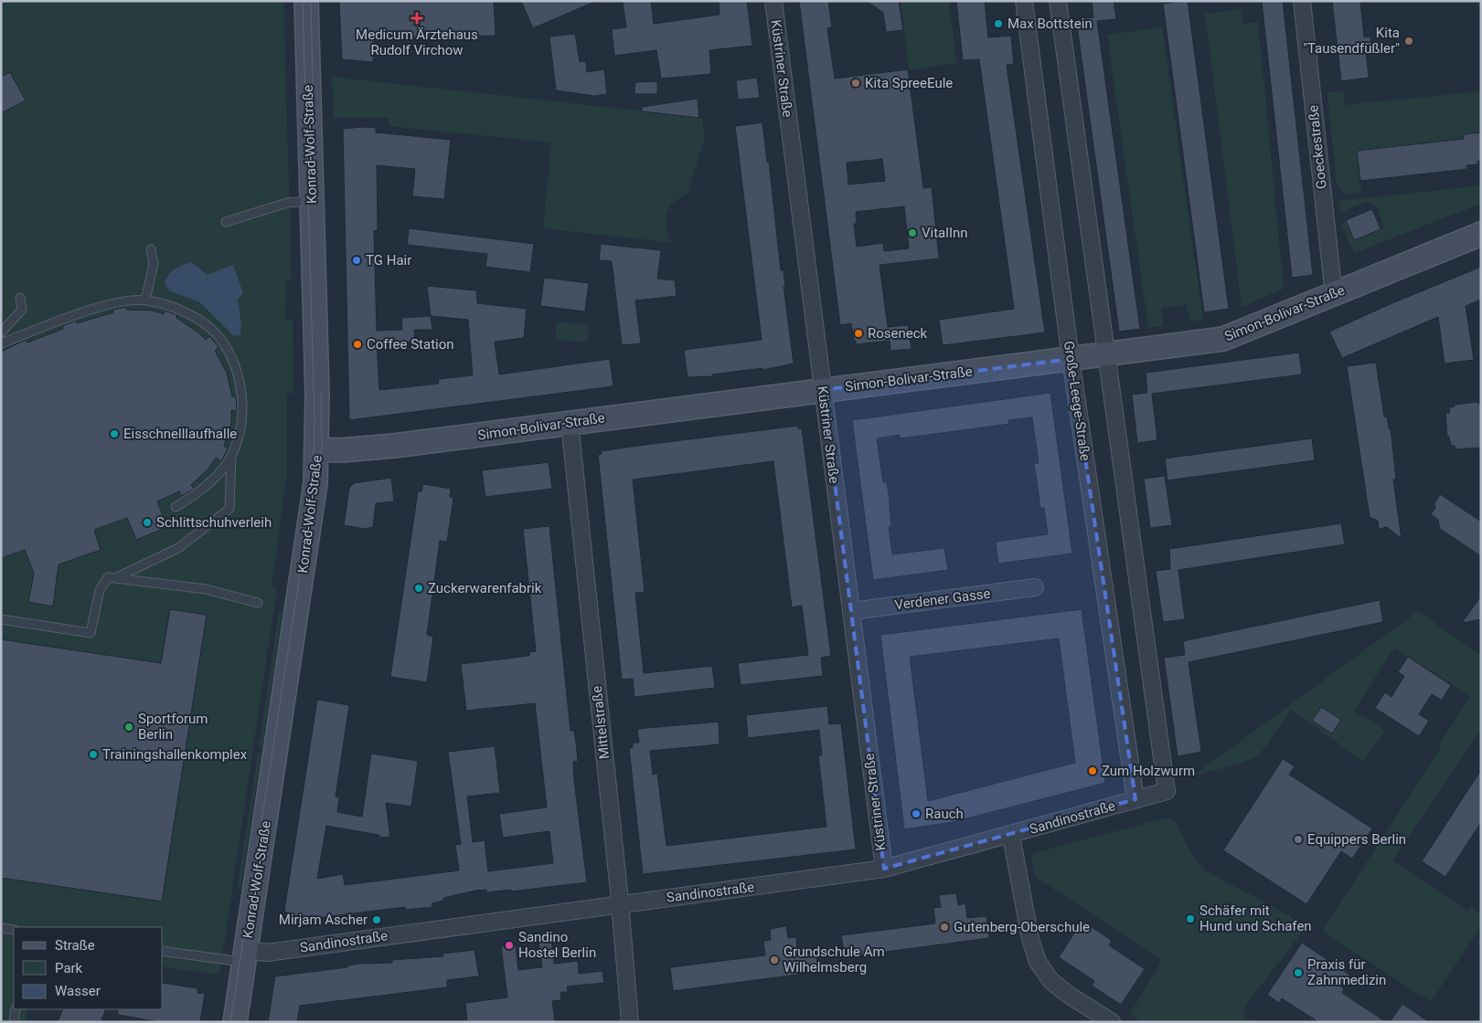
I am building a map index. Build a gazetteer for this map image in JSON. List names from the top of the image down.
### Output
{
  "streets": {
    "street": [
      "Küstriner Straße",
      "Konrad-Wolf-Straße",
      "Goeckestraße",
      "Simon-Bolivar-Straße",
      "Große-Leege-Straße",
      "Verdener Gasse",
      "Mittelstraße",
      "Sandinostraße"
    ]
  },
  "crossings": [
    ["Küstriner Straße", "Simon-Bolivar-Straße"],
    ["Küstriner Straße", "Verdener Gasse"],
    ["Küstriner Straße", "Sandinostraße"],
    ["Konrad-Wolf-Straße", "Simon-Bolivar-Straße"],
    ["Konrad-Wolf-Straße", "Sandinostraße"],
    ["Goeckestraße", "Simon-Bolivar-Straße"],
    ["Simon-Bolivar-Straße", "Große-Leege-Straße"],
    ["Simon-Bolivar-Straße", "Mittelstraße"],
    ["Simon-Bolivar-Straße", "Sandinostraße"],
    ["Große-Leege-Straße", "Sandinostraße"],
    ["Mittelstraße", "Sandinostraße"]
  ],
  "places": {
    "health": ["Medicum Ärztehaus Rudolf Virchow"],
    "other": [
      "Max Bottstein",
      "Kita \"Tausendfüßler\"",
      "Kita SpreeEule",
      "VitalInn",
      "TG Hair",
      "Roseneck",
      "Coffee Station",
      "Eisschnelllaufhalle",
      "Schlittschuhverleih",
      "Zuckerwarenfabrik",
      "Sportforum Berlin",
      "Trainingshallenkomplex",
      "Zum Holzwurm",
      "Rauch",
      "Equippers Berlin",
      "Schäfer mit Hund und Schafen",
      "Mirjam Ascher",
      "Gutenberg-Oberschule",
      "Sandino Hostel Berlin",
      "Grundschule Am Wilhelmsberg",
      "Praxis für Zahnmedizin"
    ]
  },
  "legend": ["Straße", "Park", "Wasser"]
}
